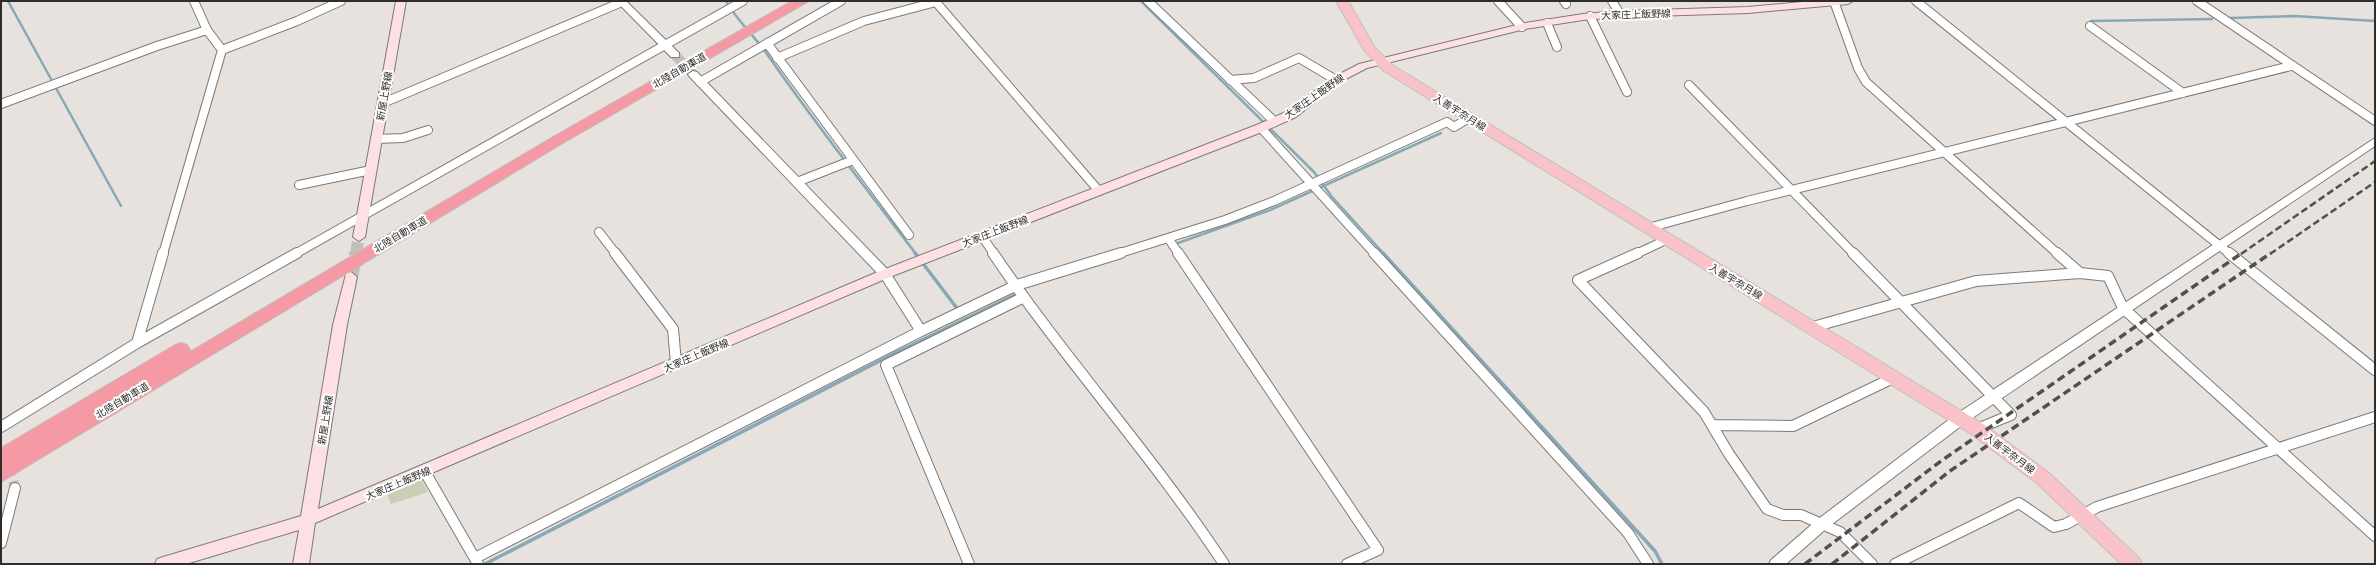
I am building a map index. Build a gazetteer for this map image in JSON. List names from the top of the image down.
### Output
{
  "streets": {
    "highway": ["北陸自動車道"],
    "main road": ["大家庄上飯野線", "新屋上野線", "入善宇奈月線"]
  },
  "crossings": [
    ["大家庄上飯野線", "新屋上野線"],
    ["大家庄上飯野線", "入善宇奈月線"]
  ]
}
